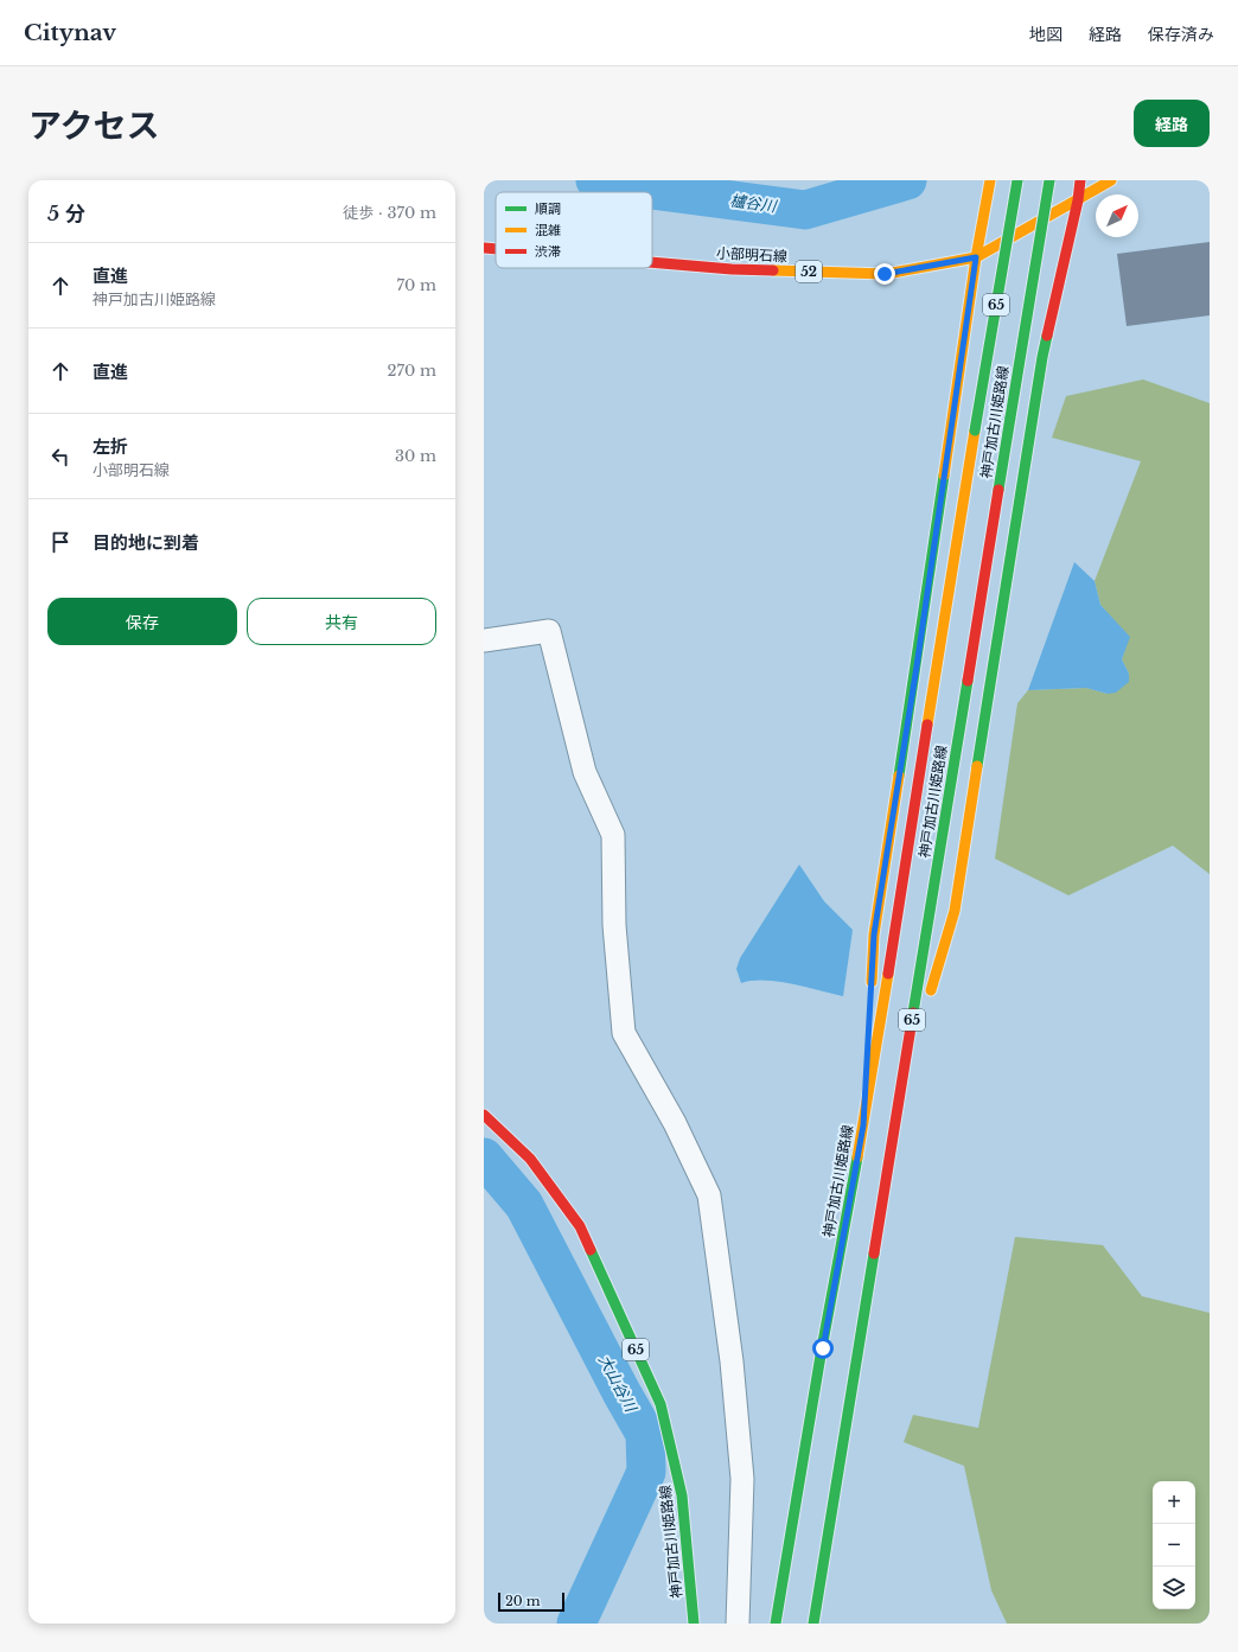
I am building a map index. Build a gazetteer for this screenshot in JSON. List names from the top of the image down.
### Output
{
  "streets": {
    "main road": [
      "小部明石線",
      "52",
      "65",
      "神戸加古川姫路線"
    ]
  },
  "water": ["櫨谷川", "大山谷川"],
  "legend": ["順調", "混雑", "渋滞"],
  "scale_bar": "20 m",
  "north": "top right",
  "page": {
    "header": "Citynav",
    "nav": ["地図", "経路", "保存済み"],
    "title": "アクセス",
    "buttons": [
      "経路",
      ["保存", "共有"]
    ],
    "heading": ["5 分", "徒歩 · 370 m"],
    "list": [
      ["直進", "神戸加古川姫路線", "70 m"],
      ["直進", "270 m"],
      ["左折", "小部明石線", "30 m"],
      "目的地に到着"
    ],
    "map_buttons": ["+", "−"],
    "scale": "20 m"
  }
}
